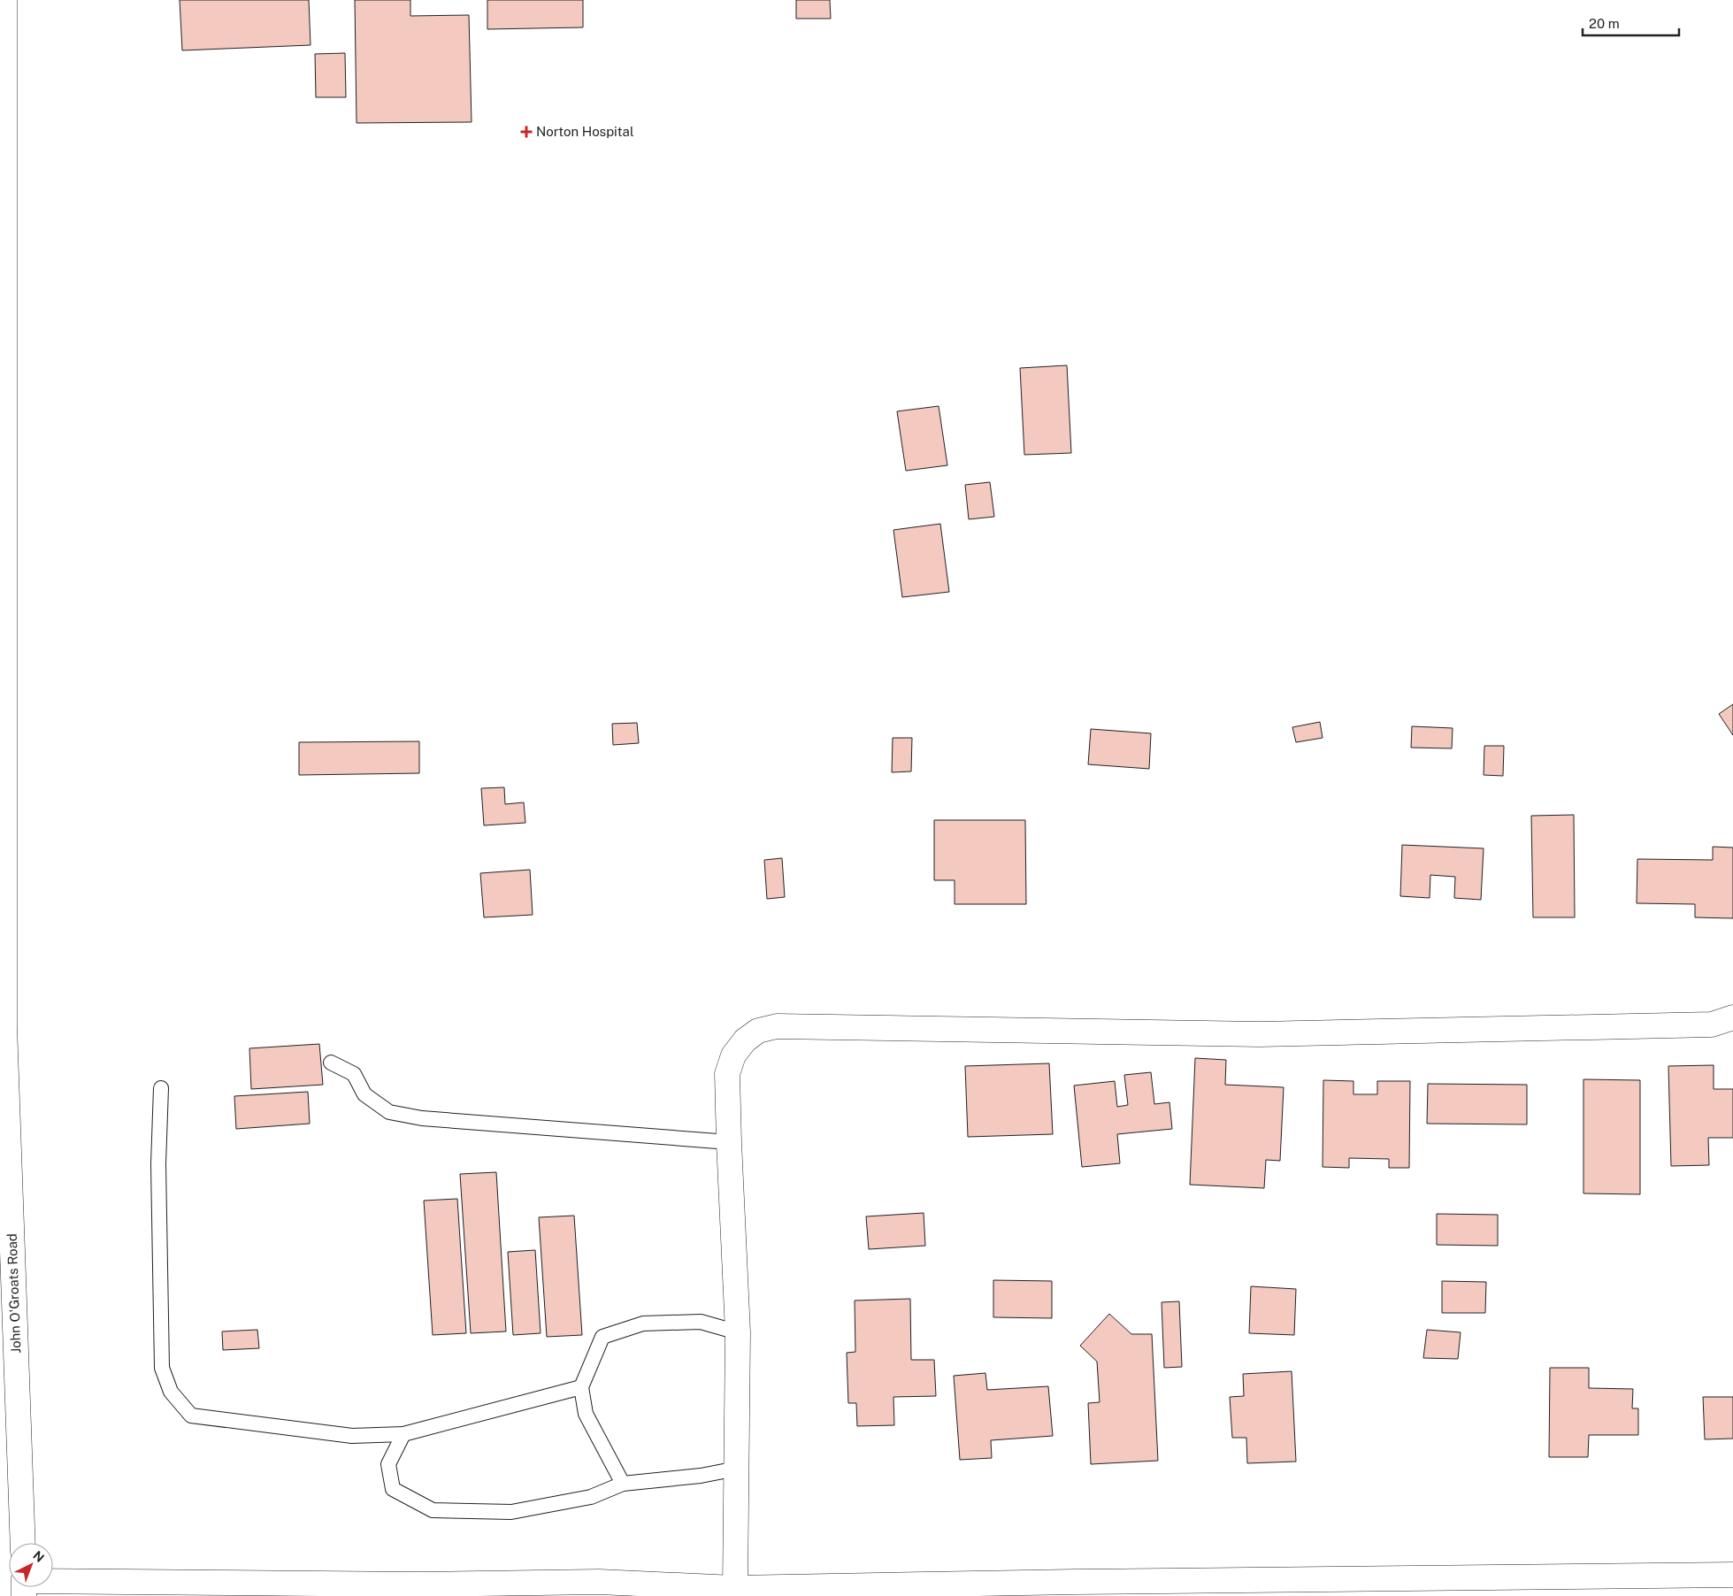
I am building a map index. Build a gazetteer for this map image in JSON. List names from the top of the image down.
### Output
{
  "streets": {
    "street": ["John O'Groats Road"]
  },
  "places": {
    "health": ["Norton Hospital"]
  },
  "scale_bar": "20 m",
  "north": "top right"
}
